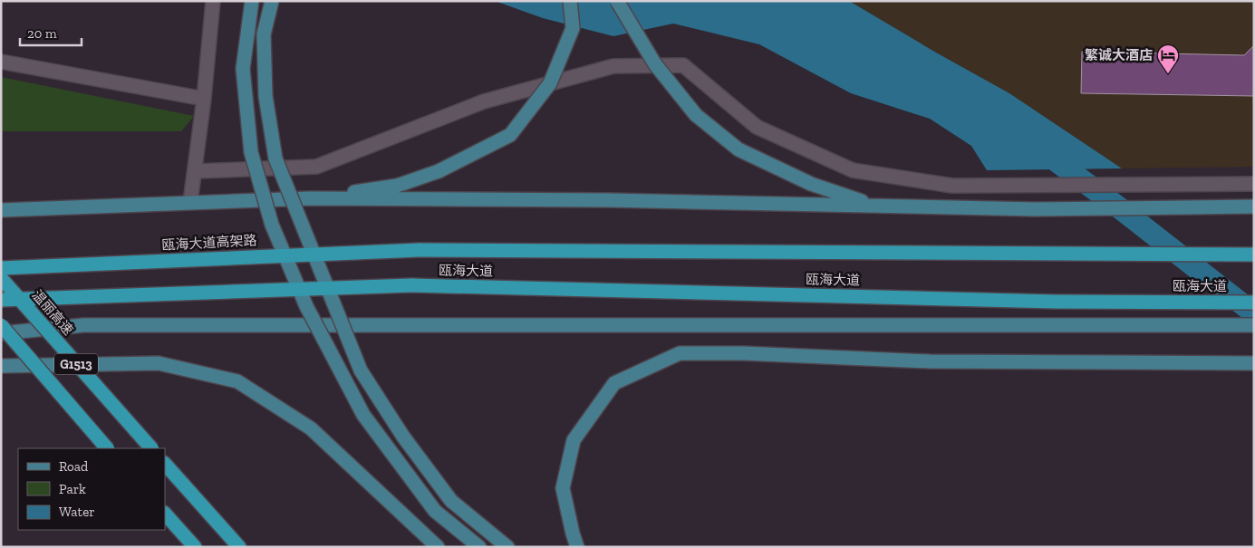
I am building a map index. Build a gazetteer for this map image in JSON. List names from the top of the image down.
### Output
{
  "streets": {
    "highway": [
      "瓯海大道高架路",
      "瓯海大道",
      "温丽高速",
      "G1513"
    ]
  },
  "crossings": [
    ["瓯海大道高架路", "瓯海大道"]
  ],
  "places": {
    "hotel": ["繁诚大酒店"]
  },
  "legend": ["Road", "Park", "Water"],
  "scale_bar": "20 m"
}
